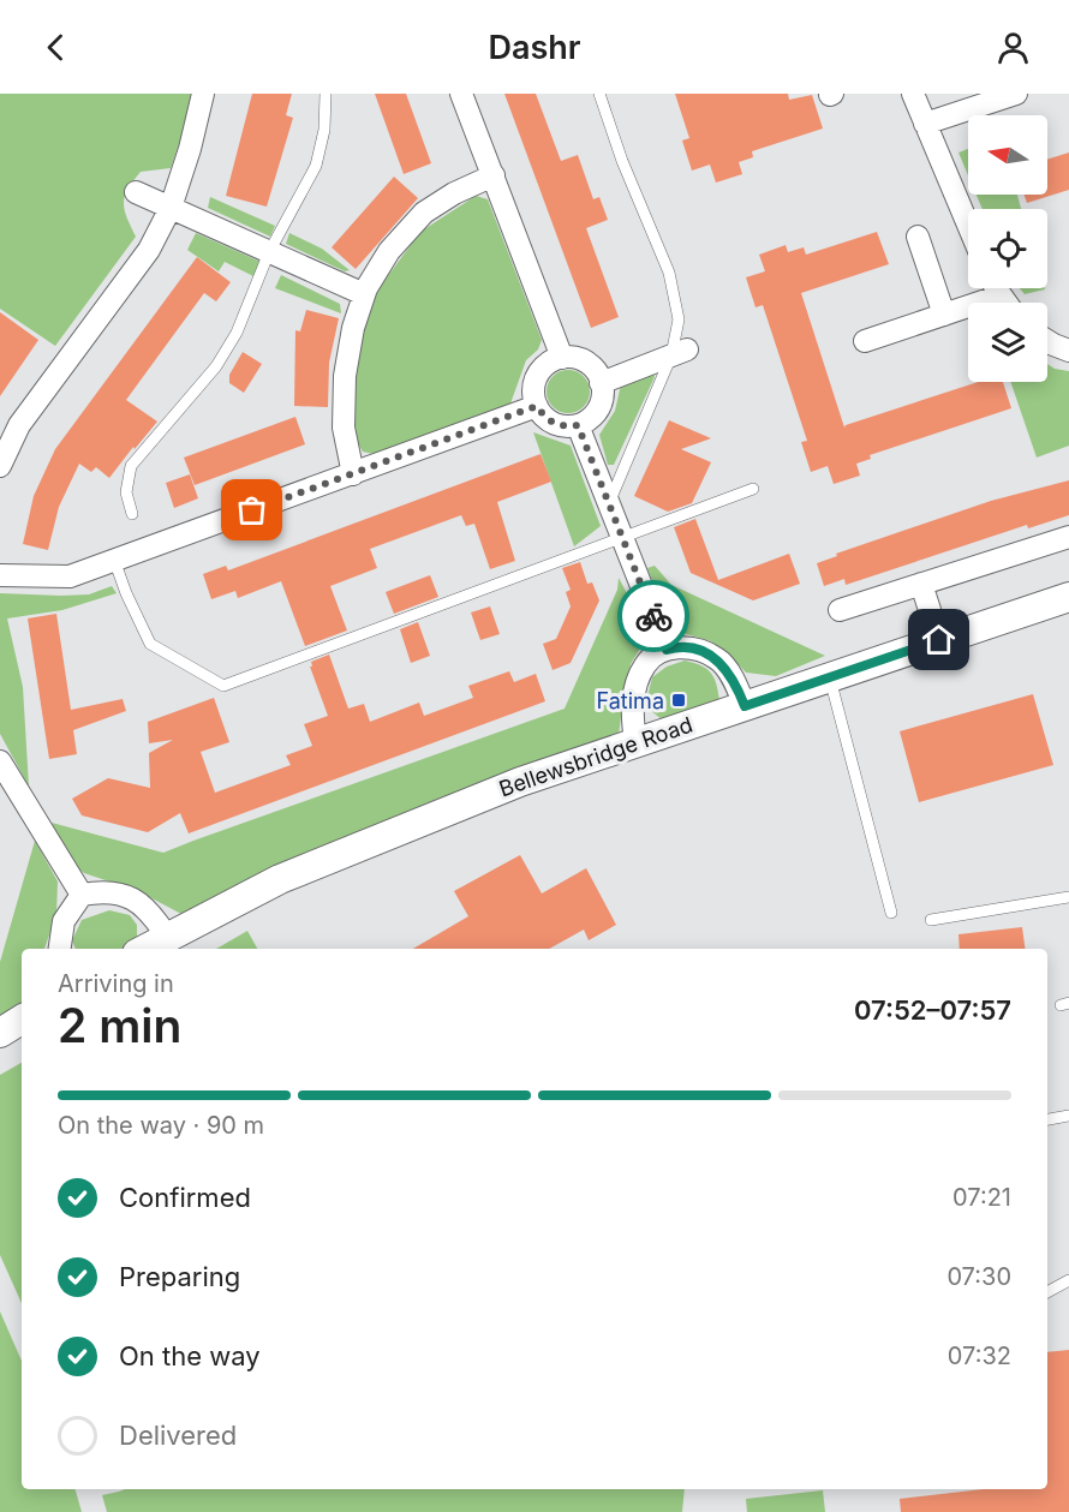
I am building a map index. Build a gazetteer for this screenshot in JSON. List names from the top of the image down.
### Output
{
  "streets": {
    "street": ["Bellewsbridge Road"]
  },
  "places": {
    "transit": ["Fatima"]
  },
  "north": "left",
  "page": {
    "header": "Dashr",
    "heading": ["2 min", "Arriving in", "07:52–07:57"],
    "bar": "On the way · 90 m",
    "list": [
      ["Confirmed", "07:21"],
      ["Preparing", "07:30"],
      ["On the way", "07:32"],
      "Delivered"
    ]
  }
}
